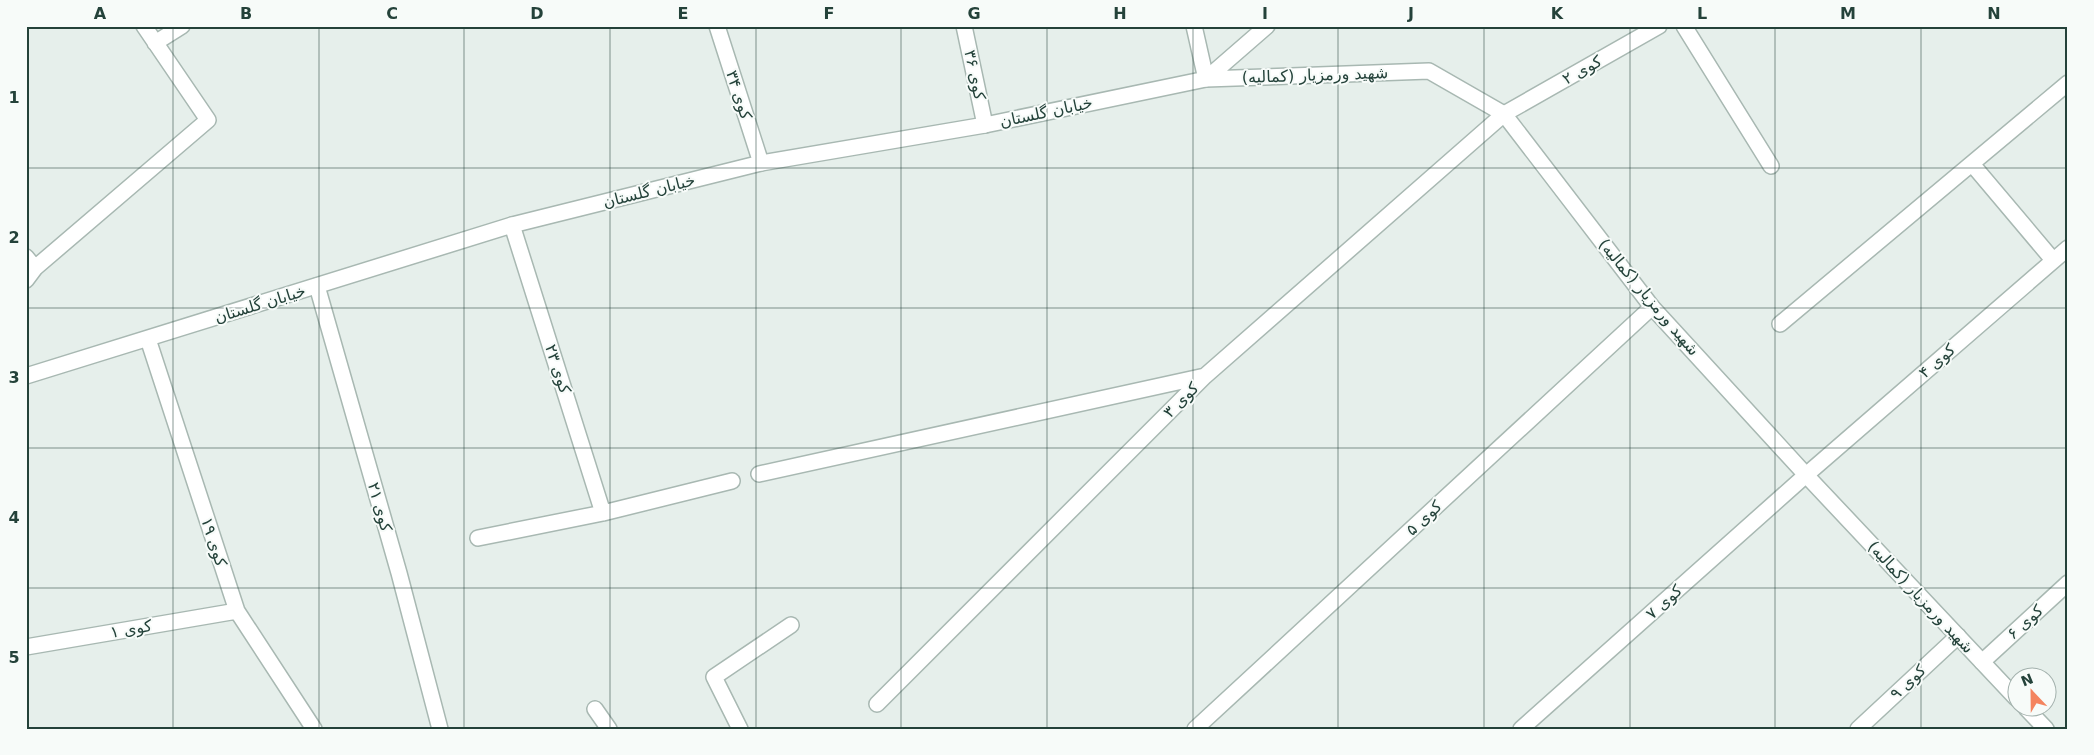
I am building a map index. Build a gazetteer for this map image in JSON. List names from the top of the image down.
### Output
{
  "streets": {
    "street": [
      "کوی ۲",
      "کوی ۳۶",
      "شهید ورمزیار (کمالیه)",
      "کوی ۳۴",
      "خیابان گلستان",
      "کوی ۴",
      "کوی ۲۳",
      "کوی ۳",
      "کوی ۲۱",
      "کوی ۵",
      "کوی ۱۹",
      "کوی ۷",
      "کوی ۶",
      "کوی ۱",
      "کوی ۹"
    ]
  },
  "crossings": [
    ["کوی ۲", "شهید ورمزیار (کمالیه)"],
    ["کوی ۲", "کوی ۳"],
    ["کوی ۳۶", "خیابان گلستان"],
    ["شهید ورمزیار (کمالیه)", "خیابان گلستان"],
    ["شهید ورمزیار (کمالیه)", "کوی ۴"],
    ["شهید ورمزیار (کمالیه)", "کوی ۳"],
    ["شهید ورمزیار (کمالیه)", "کوی ۵"],
    ["شهید ورمزیار (کمالیه)", "کوی ۷"],
    ["شهید ورمزیار (کمالیه)", "کوی ۶"],
    ["شهید ورمزیار (کمالیه)", "کوی ۹"],
    ["کوی ۳۴", "خیابان گلستان"],
    ["خیابان گلستان", "کوی ۲۳"],
    ["خیابان گلستان", "کوی ۲۱"],
    ["خیابان گلستان", "کوی ۱۹"],
    ["کوی ۴", "کوی ۷"],
    ["کوی ۱۹", "کوی ۱"]
  ],
  "north": "top",
  "grid": {
    "columns": [
      "A",
      "B",
      "C",
      "D",
      "E",
      "F",
      "G",
      "H",
      "I",
      "J",
      "K",
      "L",
      "M",
      "N"
    ],
    "rows": [
      "1",
      "2",
      "3",
      "4",
      "5"
    ]
  }
}
